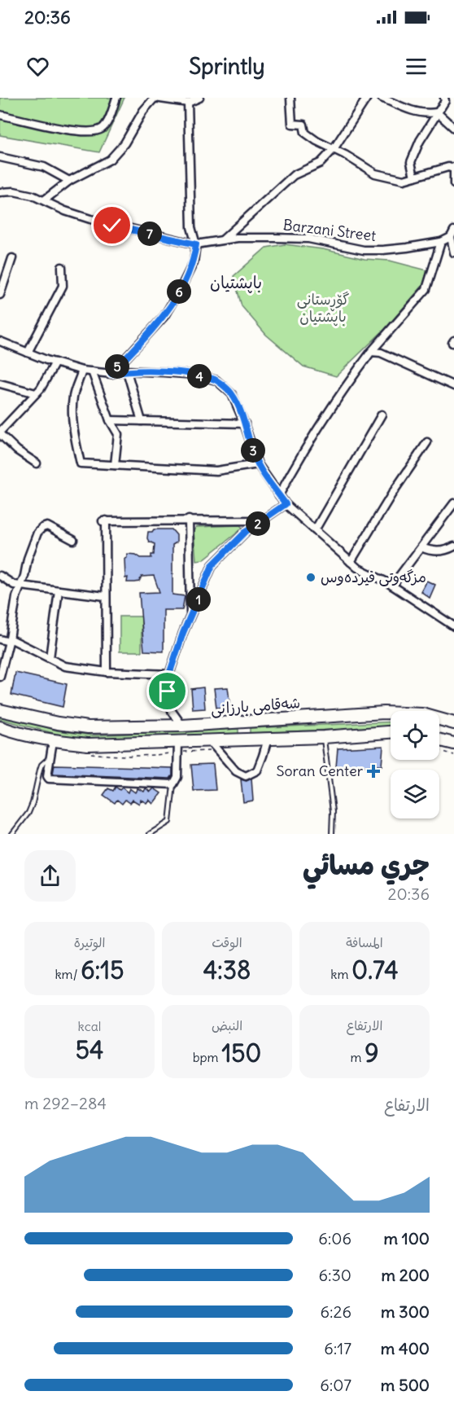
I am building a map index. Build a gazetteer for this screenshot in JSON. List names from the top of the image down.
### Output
{
  "streets": {
    "highway": ["شەقامی بارزانی"],
    "street": ["Barzani Street"]
  },
  "districts": ["باپشتیان"],
  "parks": ["گۆڕستانی باپشتیان"],
  "places": {
    "other": ["مزگەوتی فیردەوس"],
    "health": ["Soran Center"]
  },
  "page": {
    "status": "20:36",
    "header": "Sprintly",
    "pins": [
      "7",
      "6",
      "5",
      "4",
      "3",
      "2",
      "1"
    ],
    "heading": ["جري مسائي", "20:36"],
    "stats": [
      ["المسافة", "0.74 km"],
      ["الوقت", "4:38"],
      ["الوتيرة", "6:15 /km"],
      ["الارتفاع", "9 m"],
      ["النبض", "150 bpm"],
      ["kcal", "54"]
    ],
    "chart": ["الارتفاع", "284–292 m"],
    "list": [
      {
        "name": "100 m",
        "note": "6:06"
      },
      {
        "name": "200 m",
        "note": "6:30"
      },
      {
        "name": "300 m",
        "note": "6:26"
      },
      {
        "name": "400 m",
        "note": "6:17"
      },
      {
        "name": "500 m",
        "note": "6:07"
      }
    ]
  }
}
